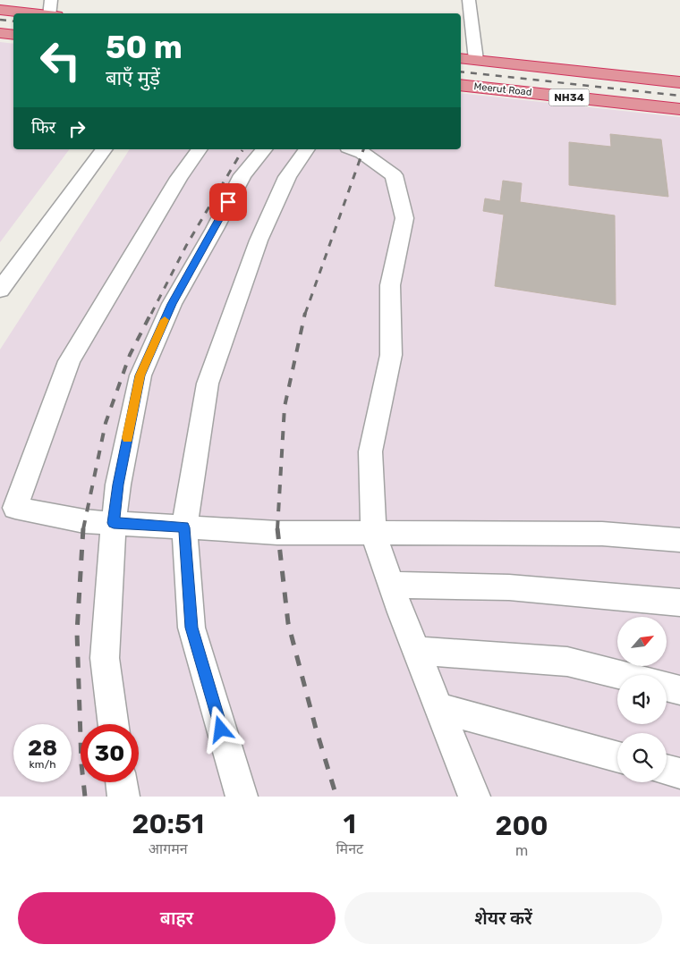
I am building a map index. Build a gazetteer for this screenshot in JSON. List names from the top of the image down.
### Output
{
  "streets": {
    "highway": ["Meerut Road", "NH34"]
  },
  "north": "top right",
  "page": {
    "turn": ["50 m", "बाएँ मुड़ें"],
    "then": "फिर",
    "speed": "28 km/h",
    "limit": "30",
    "eta": [
      "20:51",
      "आगमन",
      "1",
      "मिनट",
      "200",
      "m"
    ],
    "buttons": ["बाहर", "शेयर करें"]
  }
}
